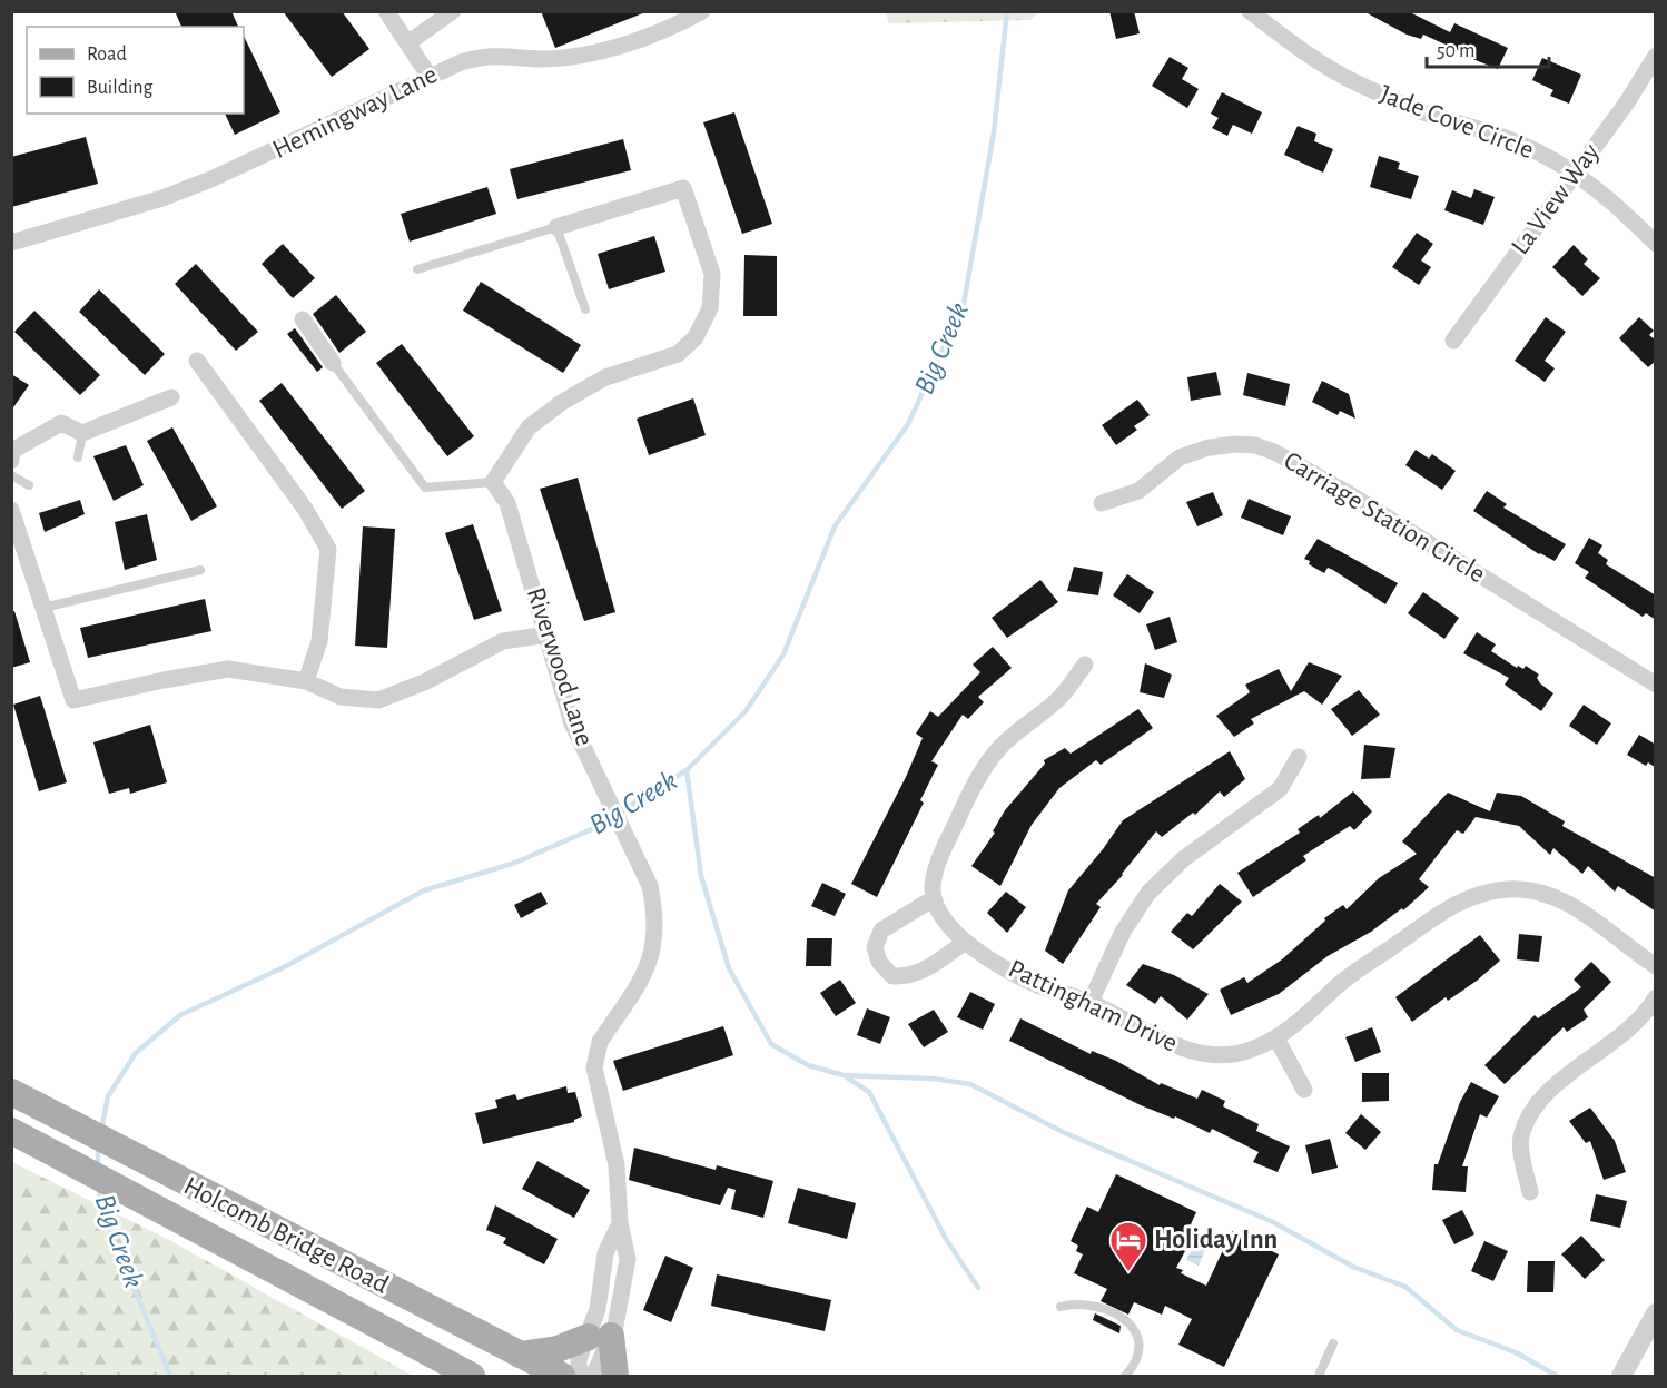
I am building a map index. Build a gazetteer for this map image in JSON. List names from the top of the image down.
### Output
{
  "streets": {
    "main road": ["Holcomb Bridge Road"],
    "street": [
      "Hemingway Lane",
      "Jade Cove Circle",
      "La View Way",
      "Carriage Station Circle",
      "Riverwood Lane",
      "Pattingham Drive"
    ]
  },
  "crossings": [
    ["Jade Cove Circle", "La View Way"]
  ],
  "water": ["Big Creek"],
  "places": {
    "hotel": ["Holiday Inn"]
  },
  "legend": ["Road", "Building"],
  "scale_bar": "50 m"
}
